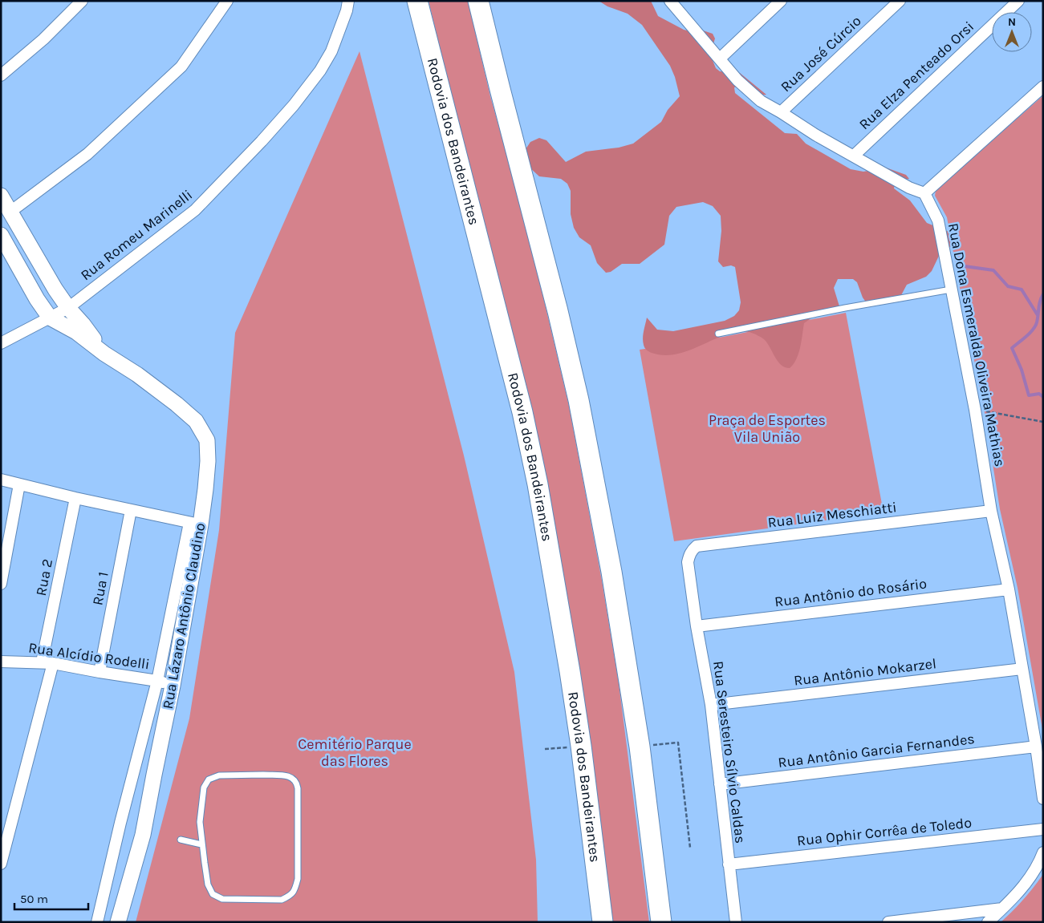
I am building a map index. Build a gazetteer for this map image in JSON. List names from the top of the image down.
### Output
{
  "streets": {
    "highway": ["Rodovia dos Bandeirantes"],
    "main road": ["Rua Lázaro Antônio Claudino"],
    "street": [
      "Rua José Cúrcio",
      "Rua Elza Penteado Orsi",
      "Rua Romeu Marinelli",
      "Rua Dona Esmeralda Oliveira Mathias",
      "Rua Luiz Meschiatti",
      "Rua 2",
      "Rua 1",
      "Rua Antônio do Rosário",
      "Rua Alcídio Rodelli",
      "Rua Antônio Mokarzel",
      "Rua Antônio Garcia Fernandes",
      "Rua Seresteiro Sílvio Caldas",
      "Rua Ophir Corrêa de Toledo"
    ]
  },
  "crossings": [
    ["Rua Romeu Marinelli", "Rua Lázaro Antônio Claudino"],
    ["Rua Dona Esmeralda Oliveira Mathias", "Rua Luiz Meschiatti"],
    ["Rua Dona Esmeralda Oliveira Mathias", "Rua Antônio do Rosário"],
    ["Rua Dona Esmeralda Oliveira Mathias", "Rua Antônio Mokarzel"],
    ["Rua Dona Esmeralda Oliveira Mathias", "Rua Antônio Garcia Fernandes"],
    ["Rua Luiz Meschiatti", "Rua Seresteiro Sílvio Caldas"],
    ["Rua 2", "Rua Alcídio Rodelli"],
    ["Rua 1", "Rua Alcídio Rodelli"],
    ["Rua Antônio do Rosário", "Rua Seresteiro Sílvio Caldas"],
    ["Rua Lázaro Antônio Claudino", "Rua Alcídio Rodelli"],
    ["Rua Antônio Mokarzel", "Rua Seresteiro Sílvio Caldas"],
    ["Rua Antônio Garcia Fernandes", "Rua Seresteiro Sílvio Caldas"],
    ["Rua Seresteiro Sílvio Caldas", "Rua Ophir Corrêa de Toledo"]
  ],
  "parks": ["Praça de Esportes Vila União", "Cemitério Parque das Flores"],
  "scale_bar": "50 m",
  "north": "top"
}
